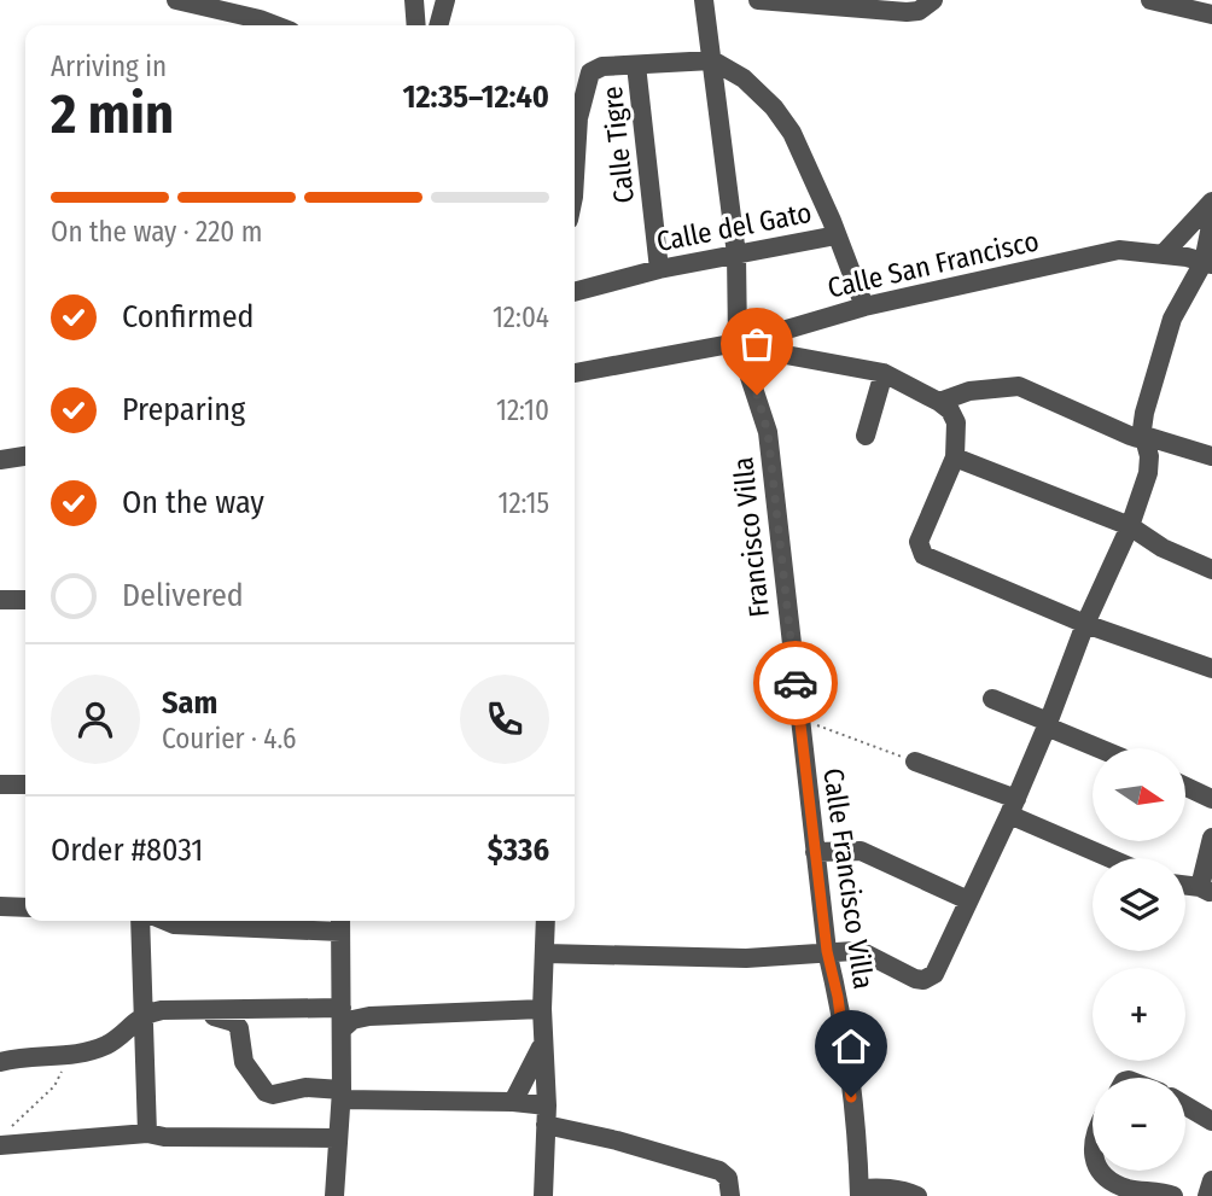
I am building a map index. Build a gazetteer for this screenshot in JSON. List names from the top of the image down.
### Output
{
  "streets": {
    "street": [
      "Calle Tigre",
      "Calle del Gato",
      "Calle San Francisco",
      "Francisco Villa",
      "Calle Francisco Villa"
    ]
  },
  "crossings": [
    ["Calle Tigre", "Calle del Gato"],
    ["Calle del Gato", "Calle San Francisco"],
    ["Calle del Gato", "Francisco Villa"],
    ["Calle San Francisco", "Francisco Villa"],
    ["Francisco Villa", "Calle Francisco Villa"]
  ],
  "north": "right",
  "page": {
    "heading": ["2 min", "Arriving in", "12:35–12:40"],
    "panel": [
      "Sam",
      "Courier · 4.6",
      "Order #8031",
      "$336"
    ],
    "bar": "On the way · 220 m",
    "list": [
      ["Confirmed", "12:04"],
      ["Preparing", "12:10"],
      ["On the way", "12:15"],
      "Delivered"
    ],
    "map_buttons": ["+", "−"]
  }
}
